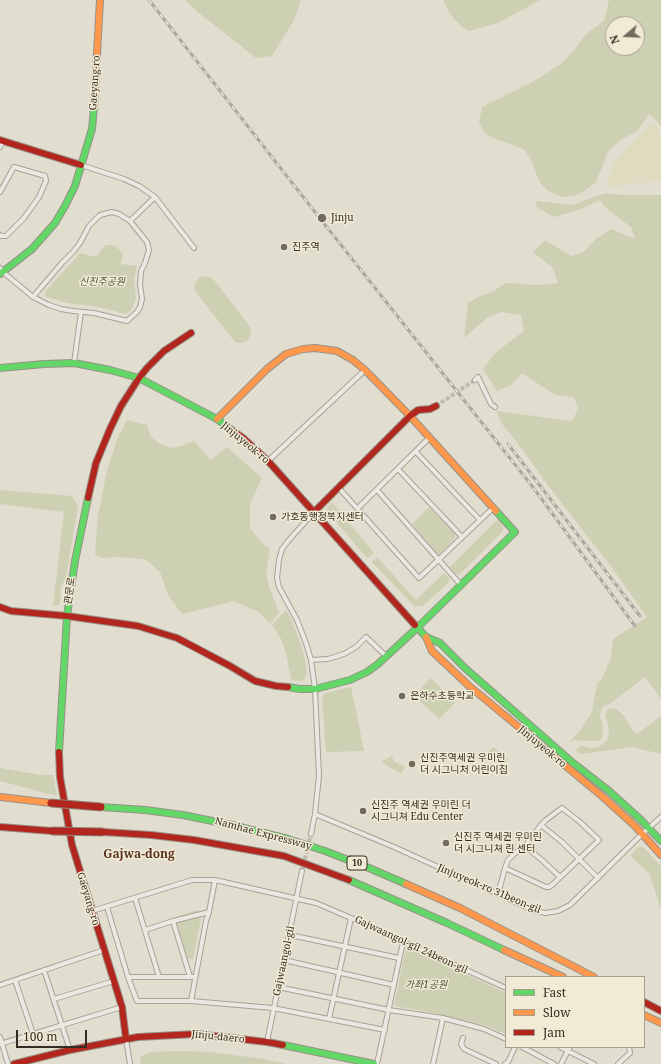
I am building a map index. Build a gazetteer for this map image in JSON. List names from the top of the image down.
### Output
{
  "streets": {
    "main road": [
      "Gaeyang-ro",
      "Jinjuyeok-ro",
      "관문로",
      "Namhae Expressway",
      "10",
      "Jinju-daero"
    ],
    "street": ["Jinjuyeok-ro 31beon-gil", "Gajwaangol-gil 24beon-gil", "Gajwaangol-gil"]
  },
  "crossings": [
    ["Gaeyang-ro", "관문로"],
    ["Gaeyang-ro", "Jinju-daero"],
    ["Jinjuyeok-ro", "관문로"],
    ["Jinjuyeok-ro", "Jinjuyeok-ro 31beon-gil"],
    ["Gajwaangol-gil 24beon-gil", "Gajwaangol-gil"],
    ["Gajwaangol-gil", "Jinju-daero"]
  ],
  "districts": ["Gajwa-dong"],
  "parks": ["신진주공원", "가좌1공원"],
  "places": [
    "Jinju",
    "진주역",
    "가호동행정복지센터",
    "은하수초등학교",
    "신진주역세권 우미린 더 시그니처 어린이집",
    "신진주 역세권 우미린 더 시그니쳐 Edu Center",
    "신진주 역세권 우미린 더 시그니쳐 린 센터"
  ],
  "legend": ["Fast", "Slow", "Jam"],
  "scale_bar": "100 m",
  "north": "left"
}
